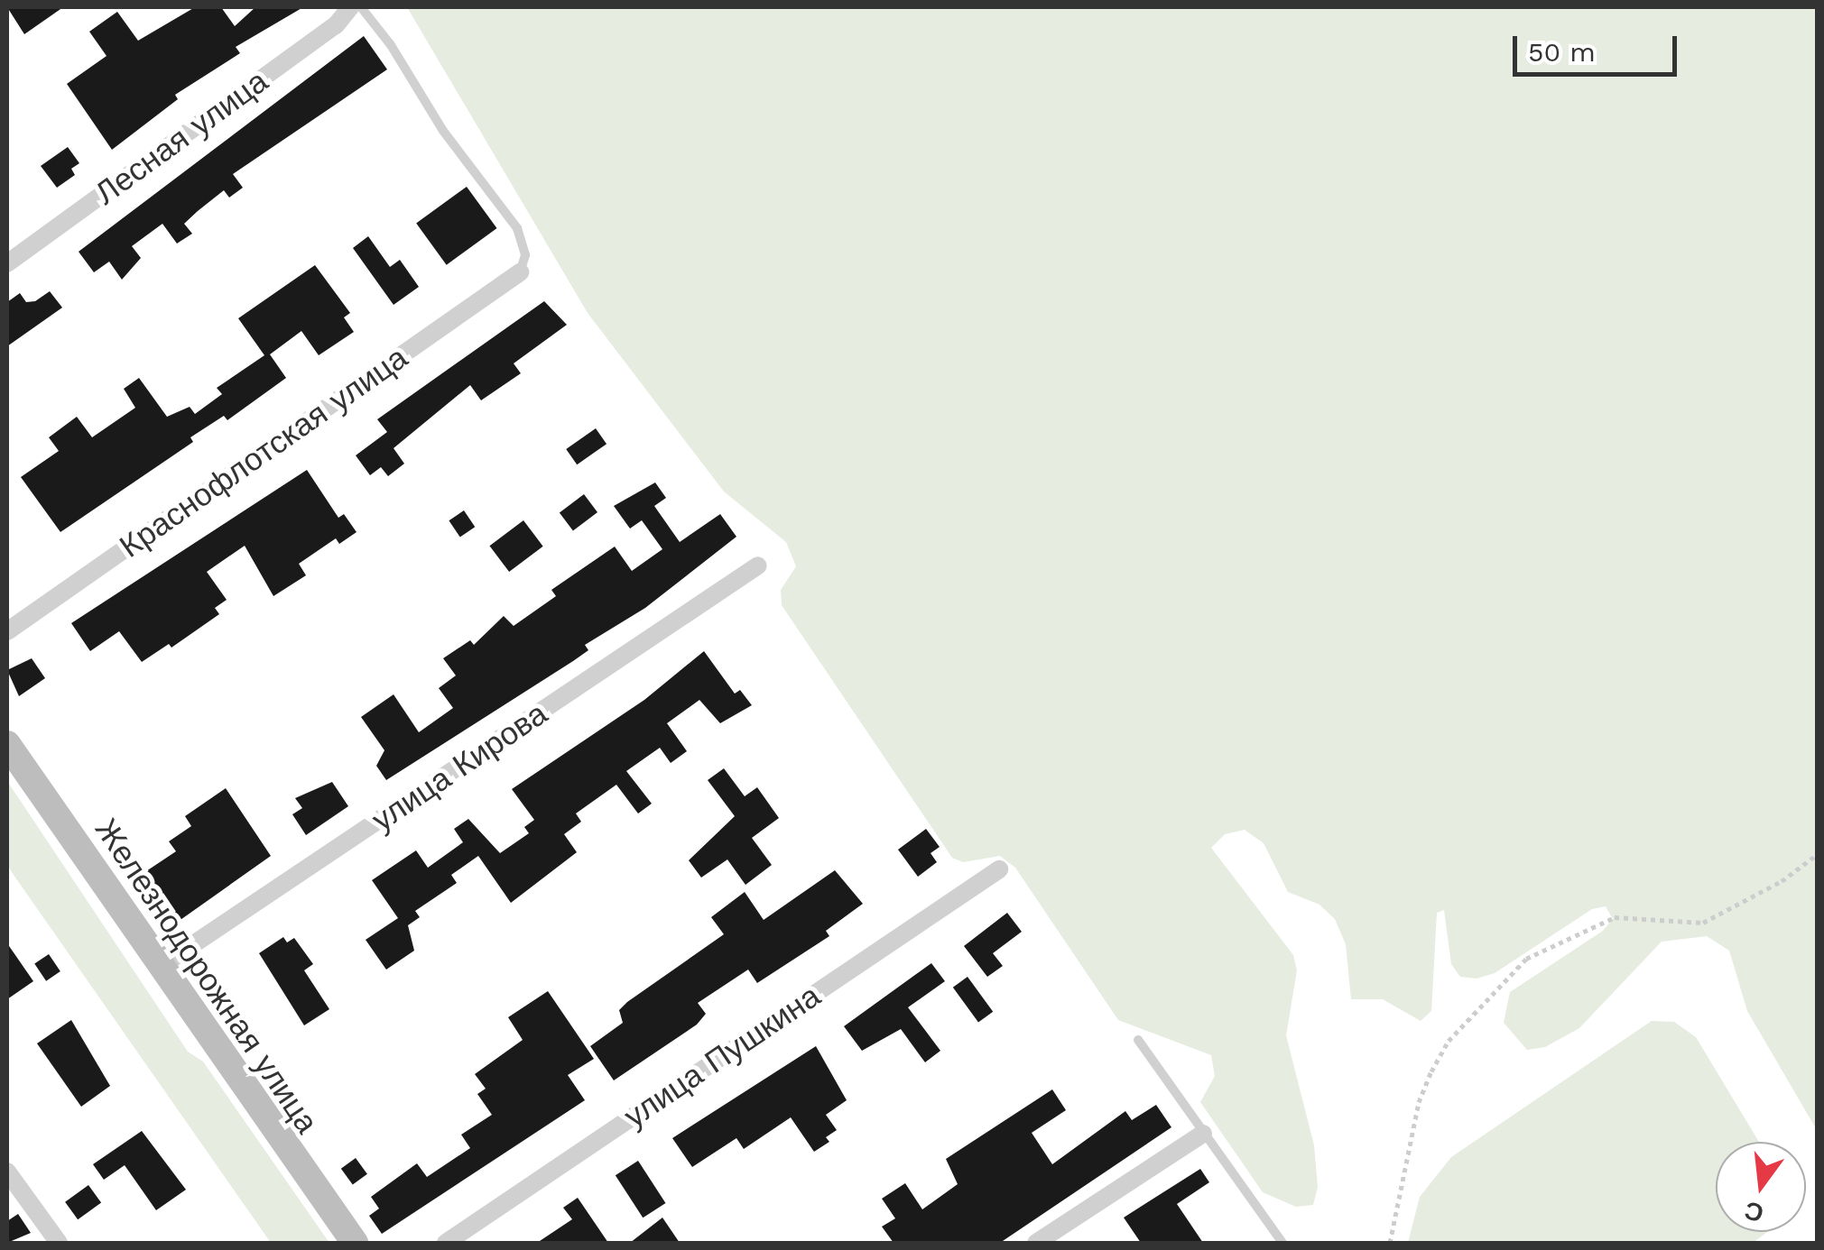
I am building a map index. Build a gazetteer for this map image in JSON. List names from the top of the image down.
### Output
{
  "streets": {
    "street": [
      "Лесная улица",
      "Краснофлотская улица",
      "улица Кирова",
      "Железнодорожная улица",
      "улица Пушкина"
    ]
  },
  "crossings": [
    ["улица Кирова", "Железнодорожная улица"]
  ],
  "scale_bar": "50 m",
  "north": "bottom"
}
